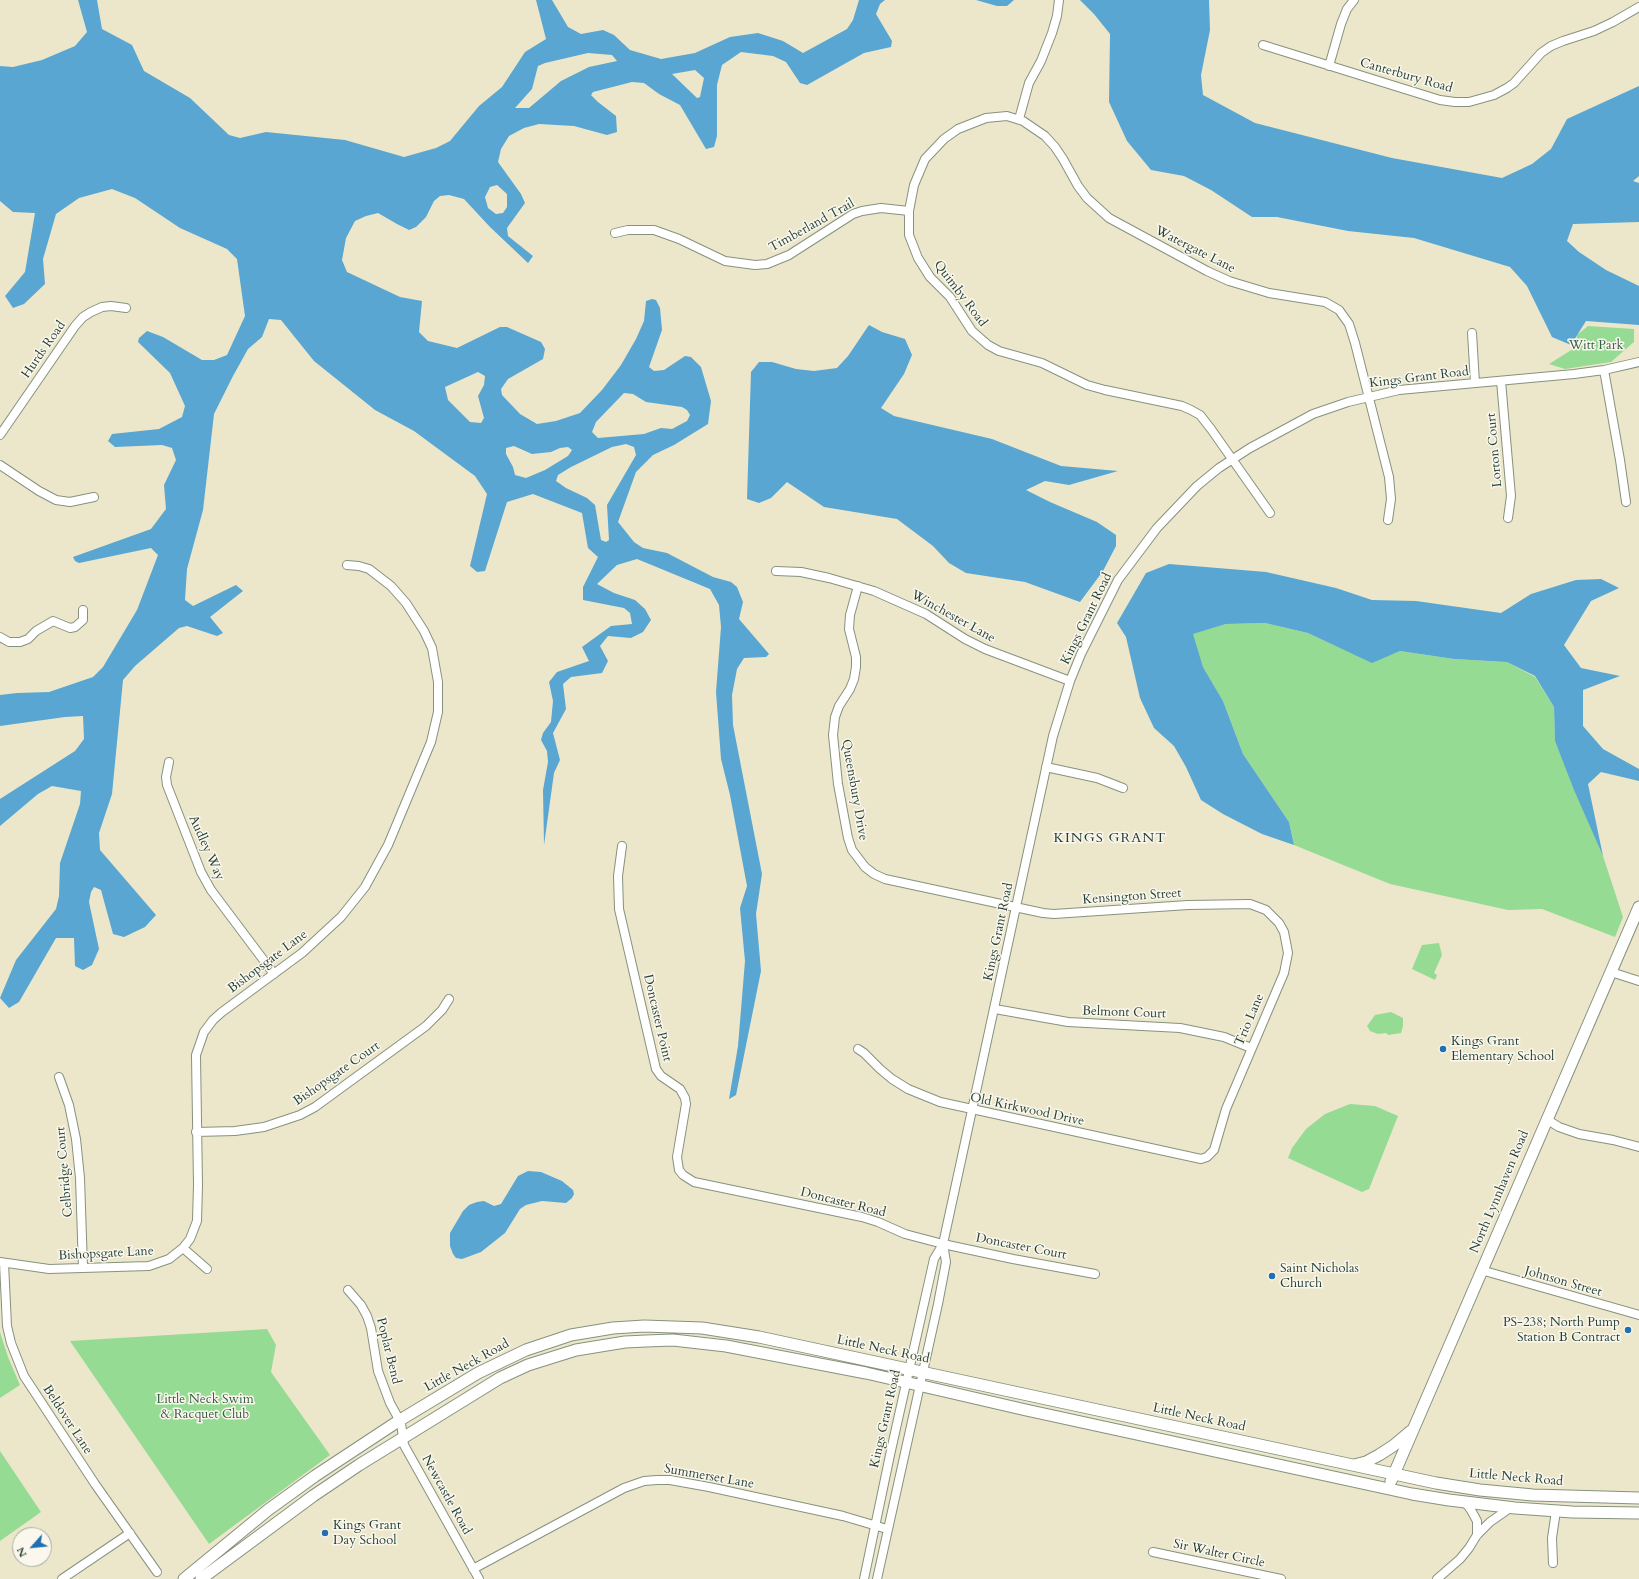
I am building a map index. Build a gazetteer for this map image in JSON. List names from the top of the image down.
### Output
{
  "streets": {
    "street": [
      "Canterbury Road",
      "Timberland Trail",
      "Watergate Lane",
      "Quimby Road",
      "Hurds Road",
      "Kings Grant Road",
      "Lorton Court",
      "Winchester Lane",
      "Queensbury Drive",
      "Audley Way",
      "Kensington Street",
      "Bishopsgate Lane",
      "Belmont Court",
      "Doncaster Point",
      "Trio Lane",
      "Bishopsgate Court",
      "Old Kirkwood Drive",
      "Celbridge Court",
      "North Lynnhaven Road",
      "Doncaster Road",
      "Doncaster Court",
      "Johnson Street",
      "Little Neck Road",
      "Poplar Bend",
      "Beldover Lane",
      "Summerset Lane",
      "Newcastle Road",
      "Sir Walter Circle"
    ]
  },
  "crossings": [
    ["Timberland Trail", "Quimby Road"],
    ["Watergate Lane", "Quimby Road"],
    ["Watergate Lane", "Kings Grant Road"],
    ["Quimby Road", "Kings Grant Road"],
    ["Kings Grant Road", "Lorton Court"],
    ["Kings Grant Road", "Winchester Lane"],
    ["Kings Grant Road", "Queensbury Drive"],
    ["Kings Grant Road", "Kensington Street"],
    ["Kings Grant Road", "Belmont Court"],
    ["Kings Grant Road", "Old Kirkwood Drive"],
    ["Kings Grant Road", "Doncaster Road"],
    ["Kings Grant Road", "Doncaster Court"],
    ["Kings Grant Road", "Little Neck Road"],
    ["Kings Grant Road", "Summerset Lane"],
    ["Winchester Lane", "Queensbury Drive"],
    ["Queensbury Drive", "Kensington Street"],
    ["Audley Way", "Bishopsgate Lane"],
    ["Kensington Street", "Trio Lane"],
    ["Bishopsgate Lane", "Bishopsgate Court"],
    ["Bishopsgate Lane", "Celbridge Court"],
    ["Bishopsgate Lane", "Beldover Lane"],
    ["Belmont Court", "Trio Lane"],
    ["Doncaster Point", "Doncaster Road"],
    ["Trio Lane", "Old Kirkwood Drive"],
    ["North Lynnhaven Road", "Johnson Street"],
    ["North Lynnhaven Road", "Little Neck Road"],
    ["Doncaster Road", "Doncaster Court"],
    ["Little Neck Road", "Poplar Bend"],
    ["Little Neck Road", "Newcastle Road"],
    ["Poplar Bend", "Newcastle Road"],
    ["Summerset Lane", "Newcastle Road"]
  ],
  "districts": ["KINGS GRANT"],
  "parks": ["Witt Park", "Little Neck Swim & Racquet Club"],
  "places": [
    "Kings Grant Elementary School",
    "Saint Nicholas Church",
    "PS-238; North Pump Station B Contract",
    "Kings Grant Day School"
  ],
  "north": "bottom left"
}
